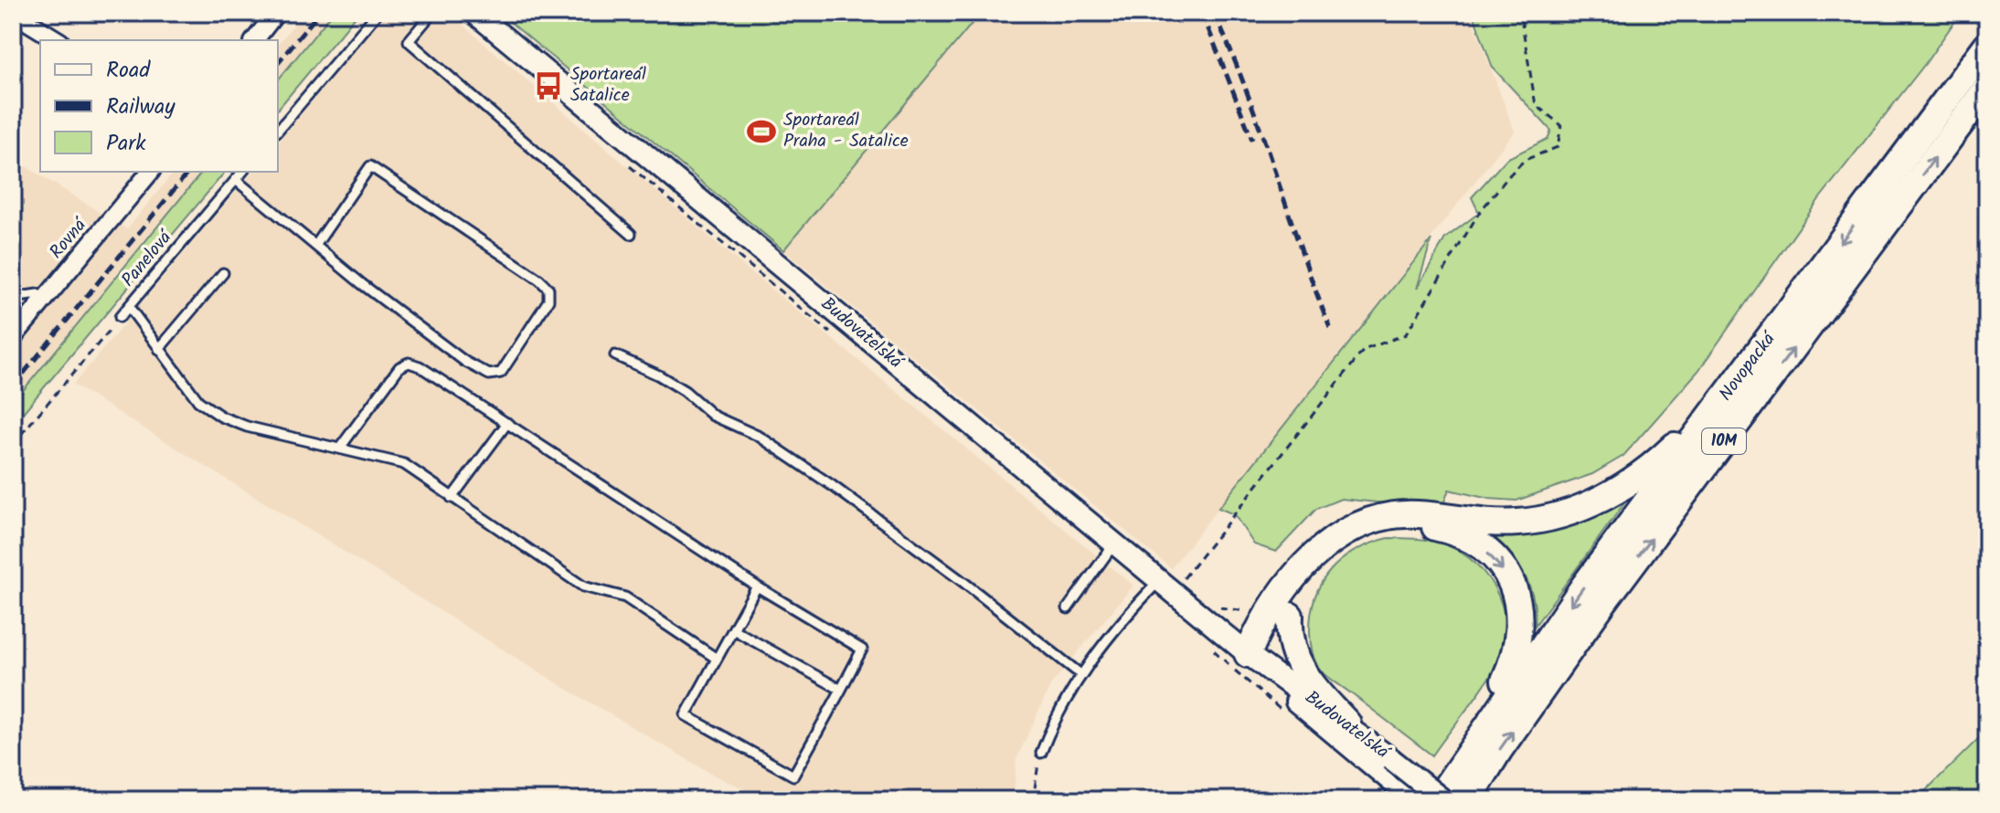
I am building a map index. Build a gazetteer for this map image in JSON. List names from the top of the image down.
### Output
{
  "streets": {
    "highway": ["Novopacká", "10M"],
    "street": ["Rovná", "Budovatelská"],
    "lane": ["Panelová"]
  },
  "places": {
    "bus stop": ["Sportareál Satalice"],
    "sports": ["Sportareál Praha - Satalice"]
  },
  "legend": ["Road", "Railway", "Park"]
}
